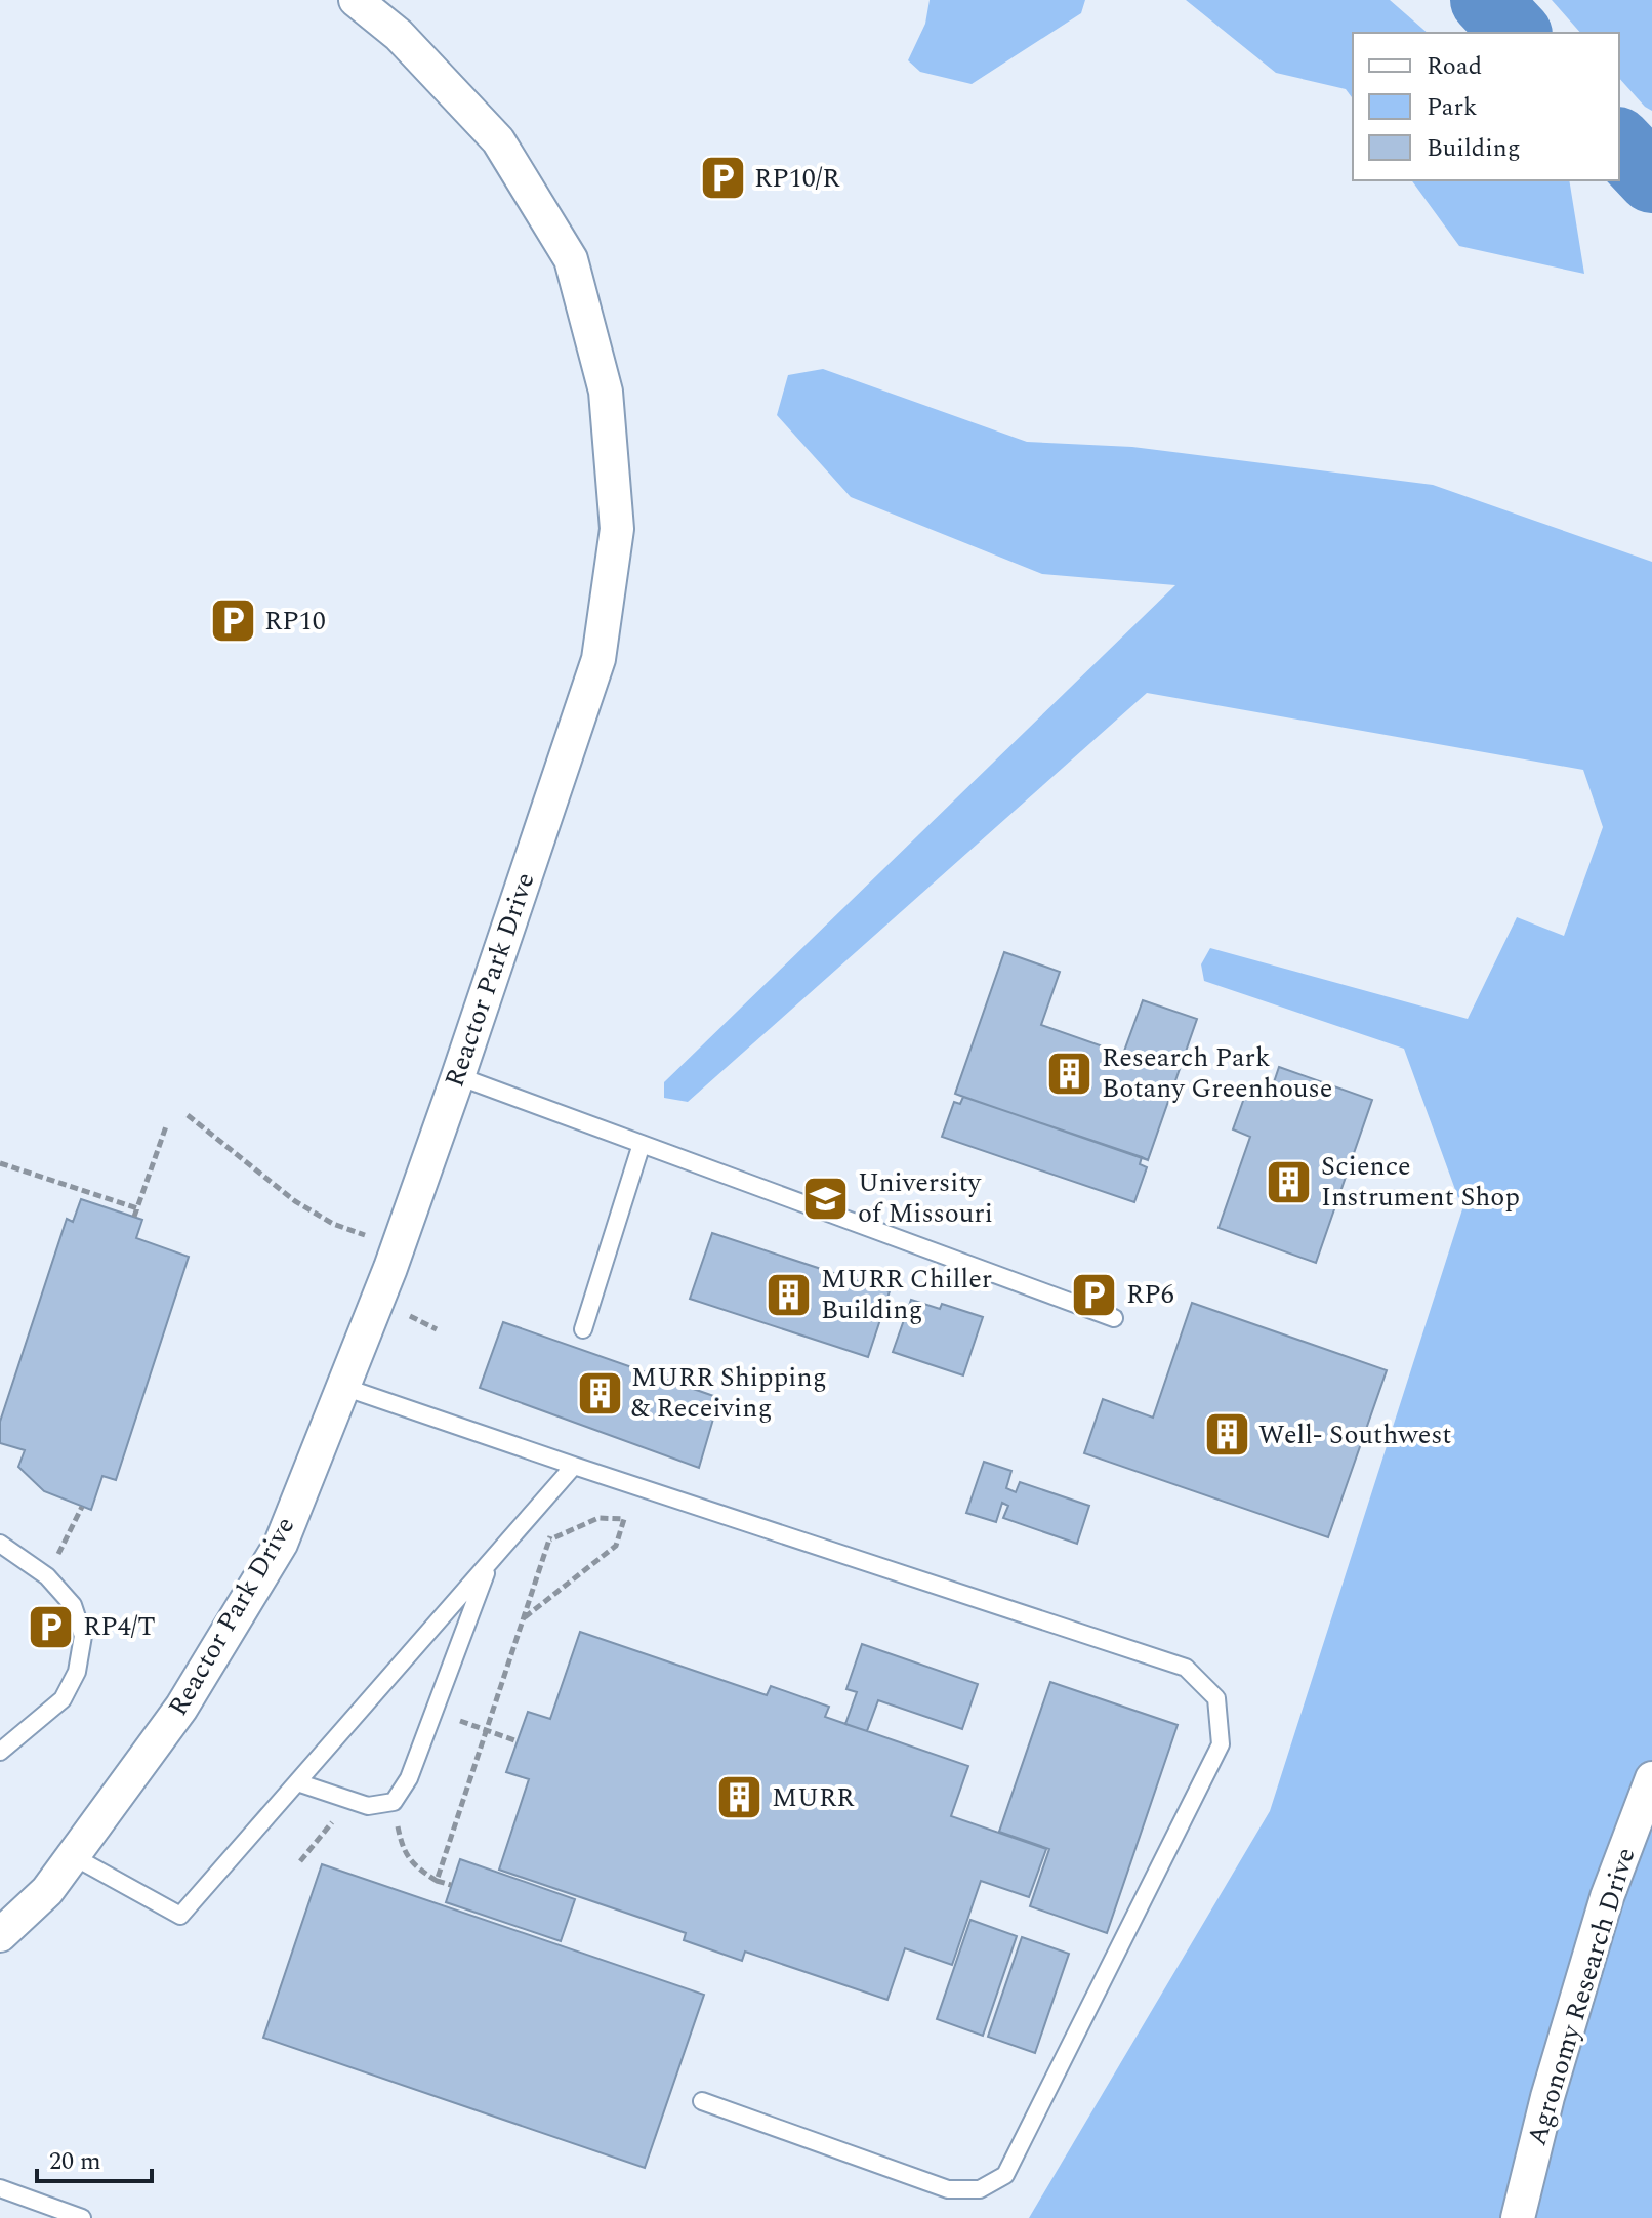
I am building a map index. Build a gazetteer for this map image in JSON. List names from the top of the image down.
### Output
{
  "streets": {
    "street": ["Reactor Park Drive", "Agronomy Research Drive"]
  },
  "places": {
    "parking": [
      "RP10/R",
      "RP10",
      "RP6",
      "RP4/T"
    ],
    "building": [
      "Research Park Botany Greenhouse",
      "Science Instrument Shop",
      "MURR Chiller Building",
      "MURR Shipping & Receiving",
      "Well- Southwest",
      "MURR"
    ],
    "school or university": ["University of Missouri"]
  },
  "legend": ["Road", "Park", "Building"],
  "scale_bar": "20 m"
}
